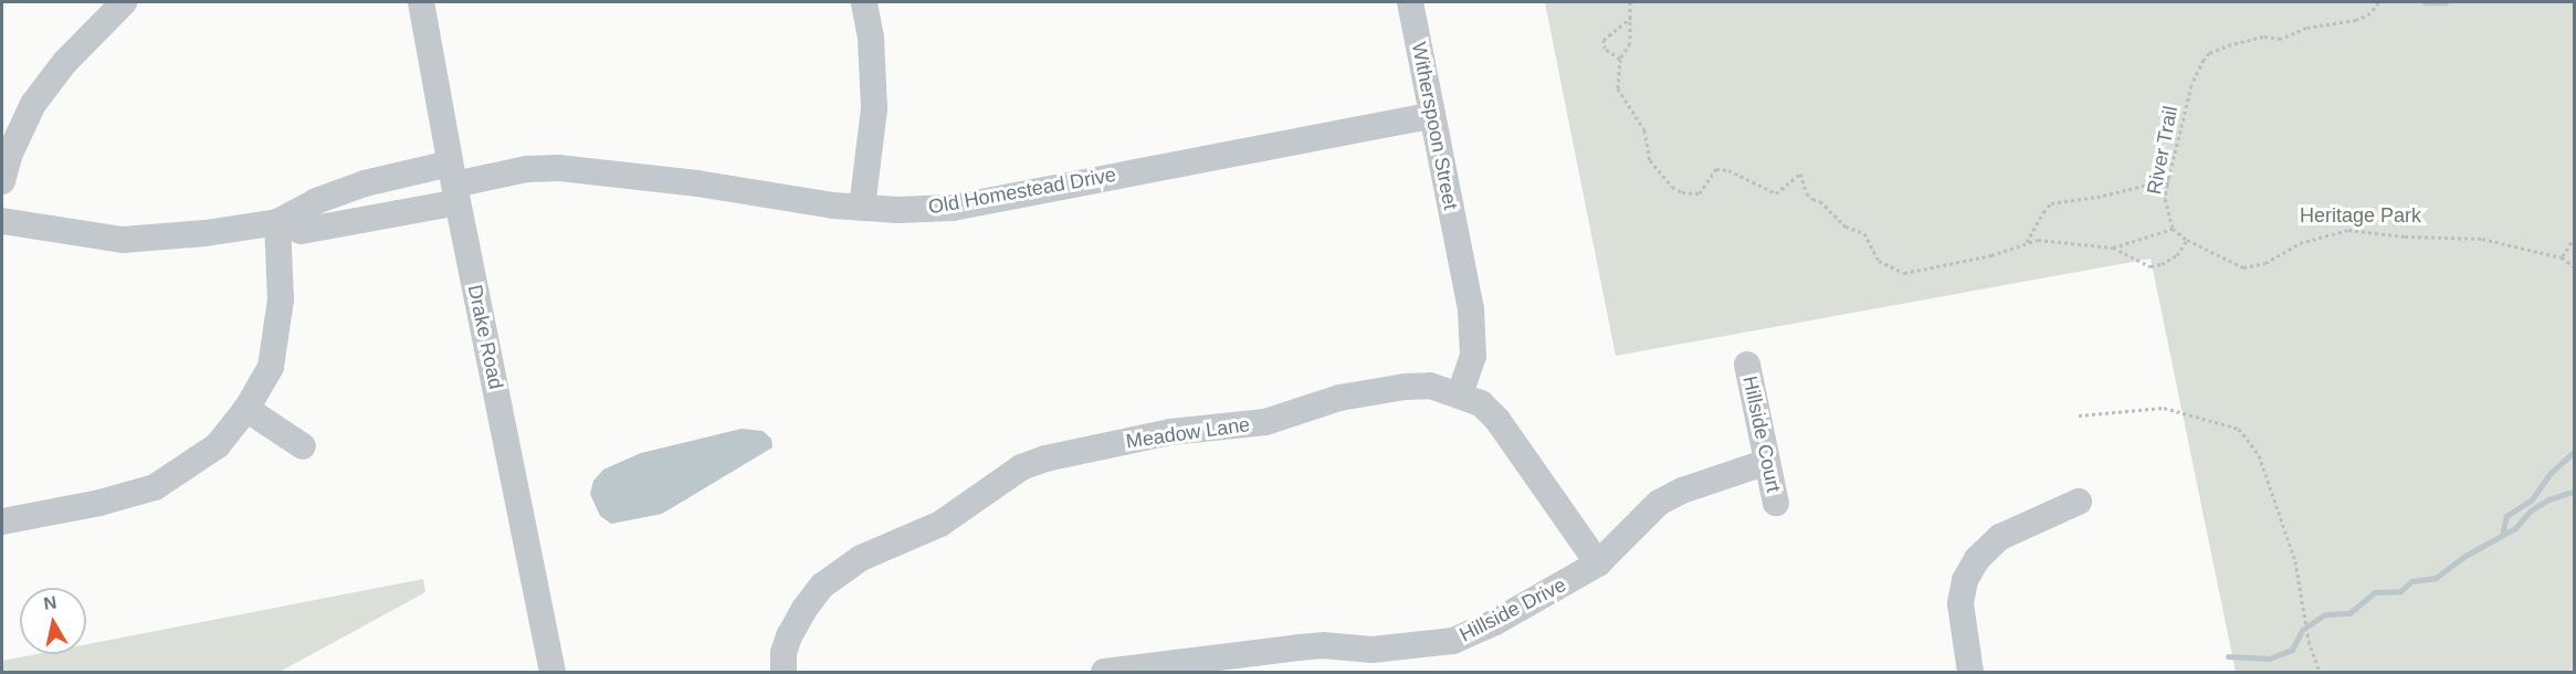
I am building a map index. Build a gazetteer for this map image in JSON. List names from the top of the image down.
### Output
{
  "streets": {
    "street": [
      "Witherspoon Street",
      "Old Homestead Drive",
      "Drake Road",
      "Meadow Lane",
      "Hillside Court",
      "Hillside Drive"
    ],
    "path": ["River Trail"]
  },
  "crossings": [
    ["Witherspoon Street", "Old Homestead Drive"],
    ["Witherspoon Street", "Meadow Lane"],
    ["Old Homestead Drive", "Drake Road"],
    ["Meadow Lane", "Hillside Drive"],
    ["Hillside Court", "Hillside Drive"]
  ],
  "parks": ["Heritage Park"],
  "north": "top"
}
